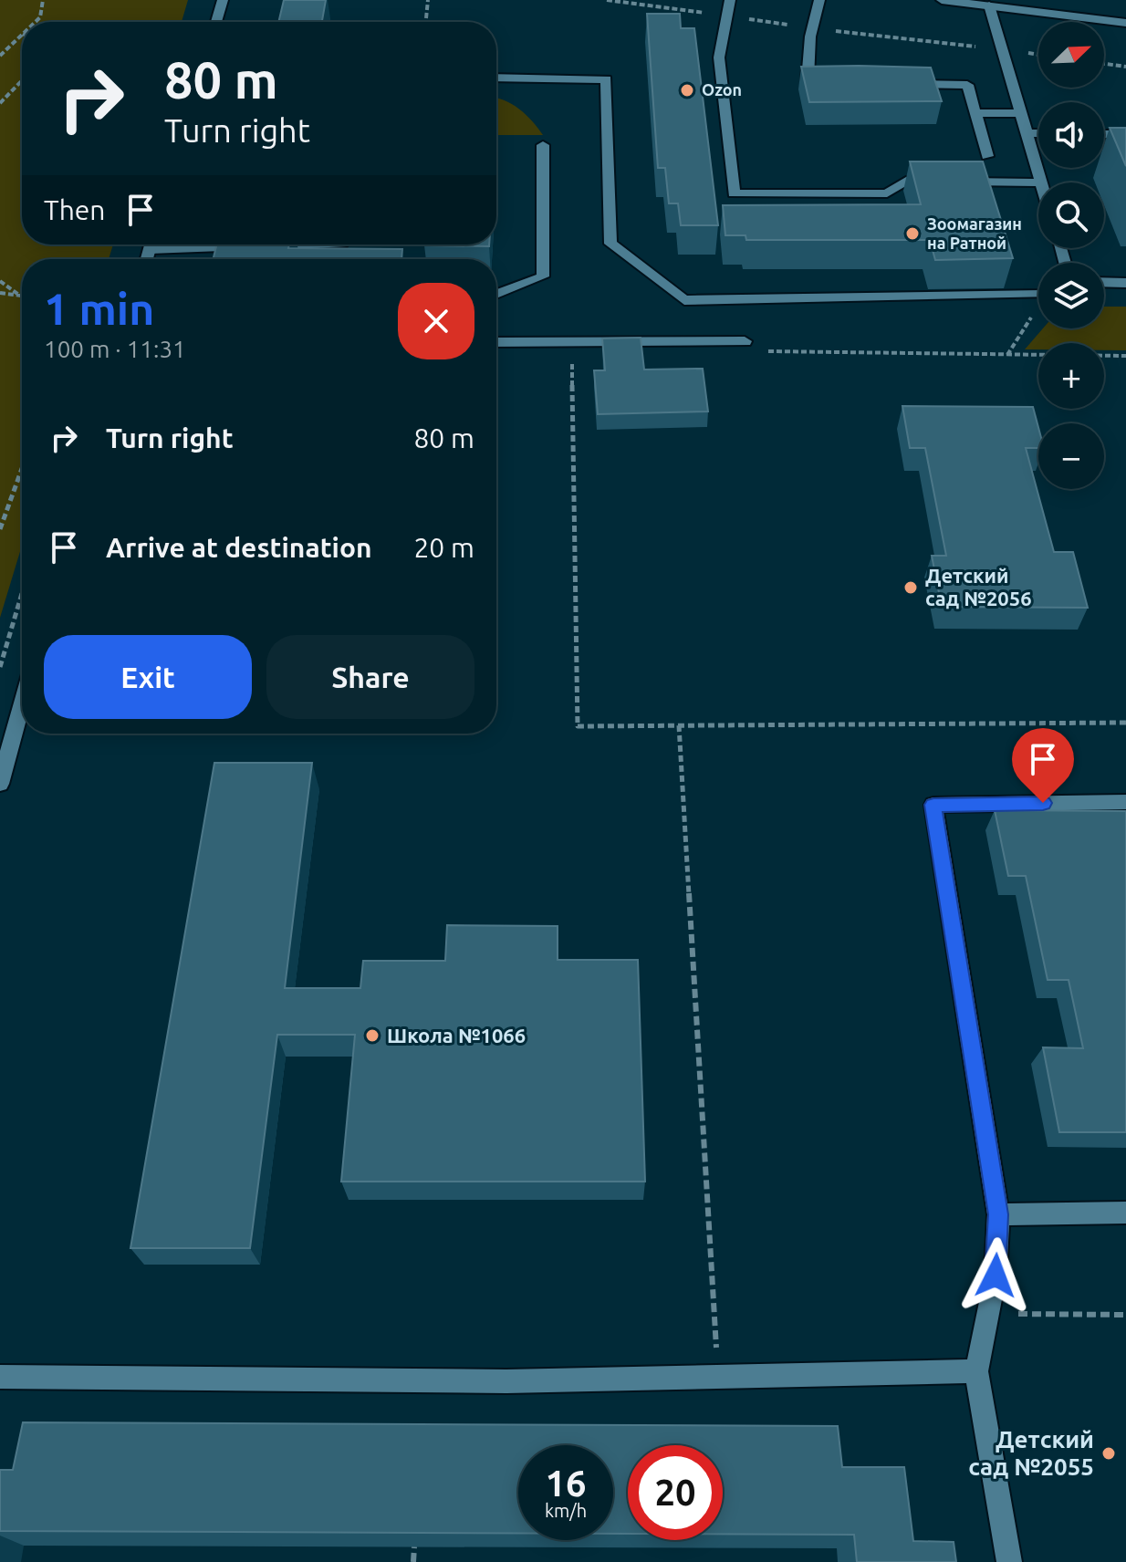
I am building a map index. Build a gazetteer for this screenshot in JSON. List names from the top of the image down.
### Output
{
  "places": [
    "Ozon",
    "Зоомагазин на Ратной",
    "Детский сад №2056",
    "Школа №1066",
    "Детский сад №2055"
  ],
  "north": "top right",
  "page": {
    "map_buttons": ["+", "−"],
    "turn": ["80 m", "Turn right"],
    "then": "Then",
    "heading": ["1 min", "100 m · 11:31"],
    "list": [
      {
        "name": "Turn right",
        "value": "80 m"
      },
      {
        "name": "Arrive at destination",
        "value": "20 m"
      }
    ],
    "buttons": ["Exit", "Share"],
    "speed": "16 km/h",
    "limit": "20"
  }
}
